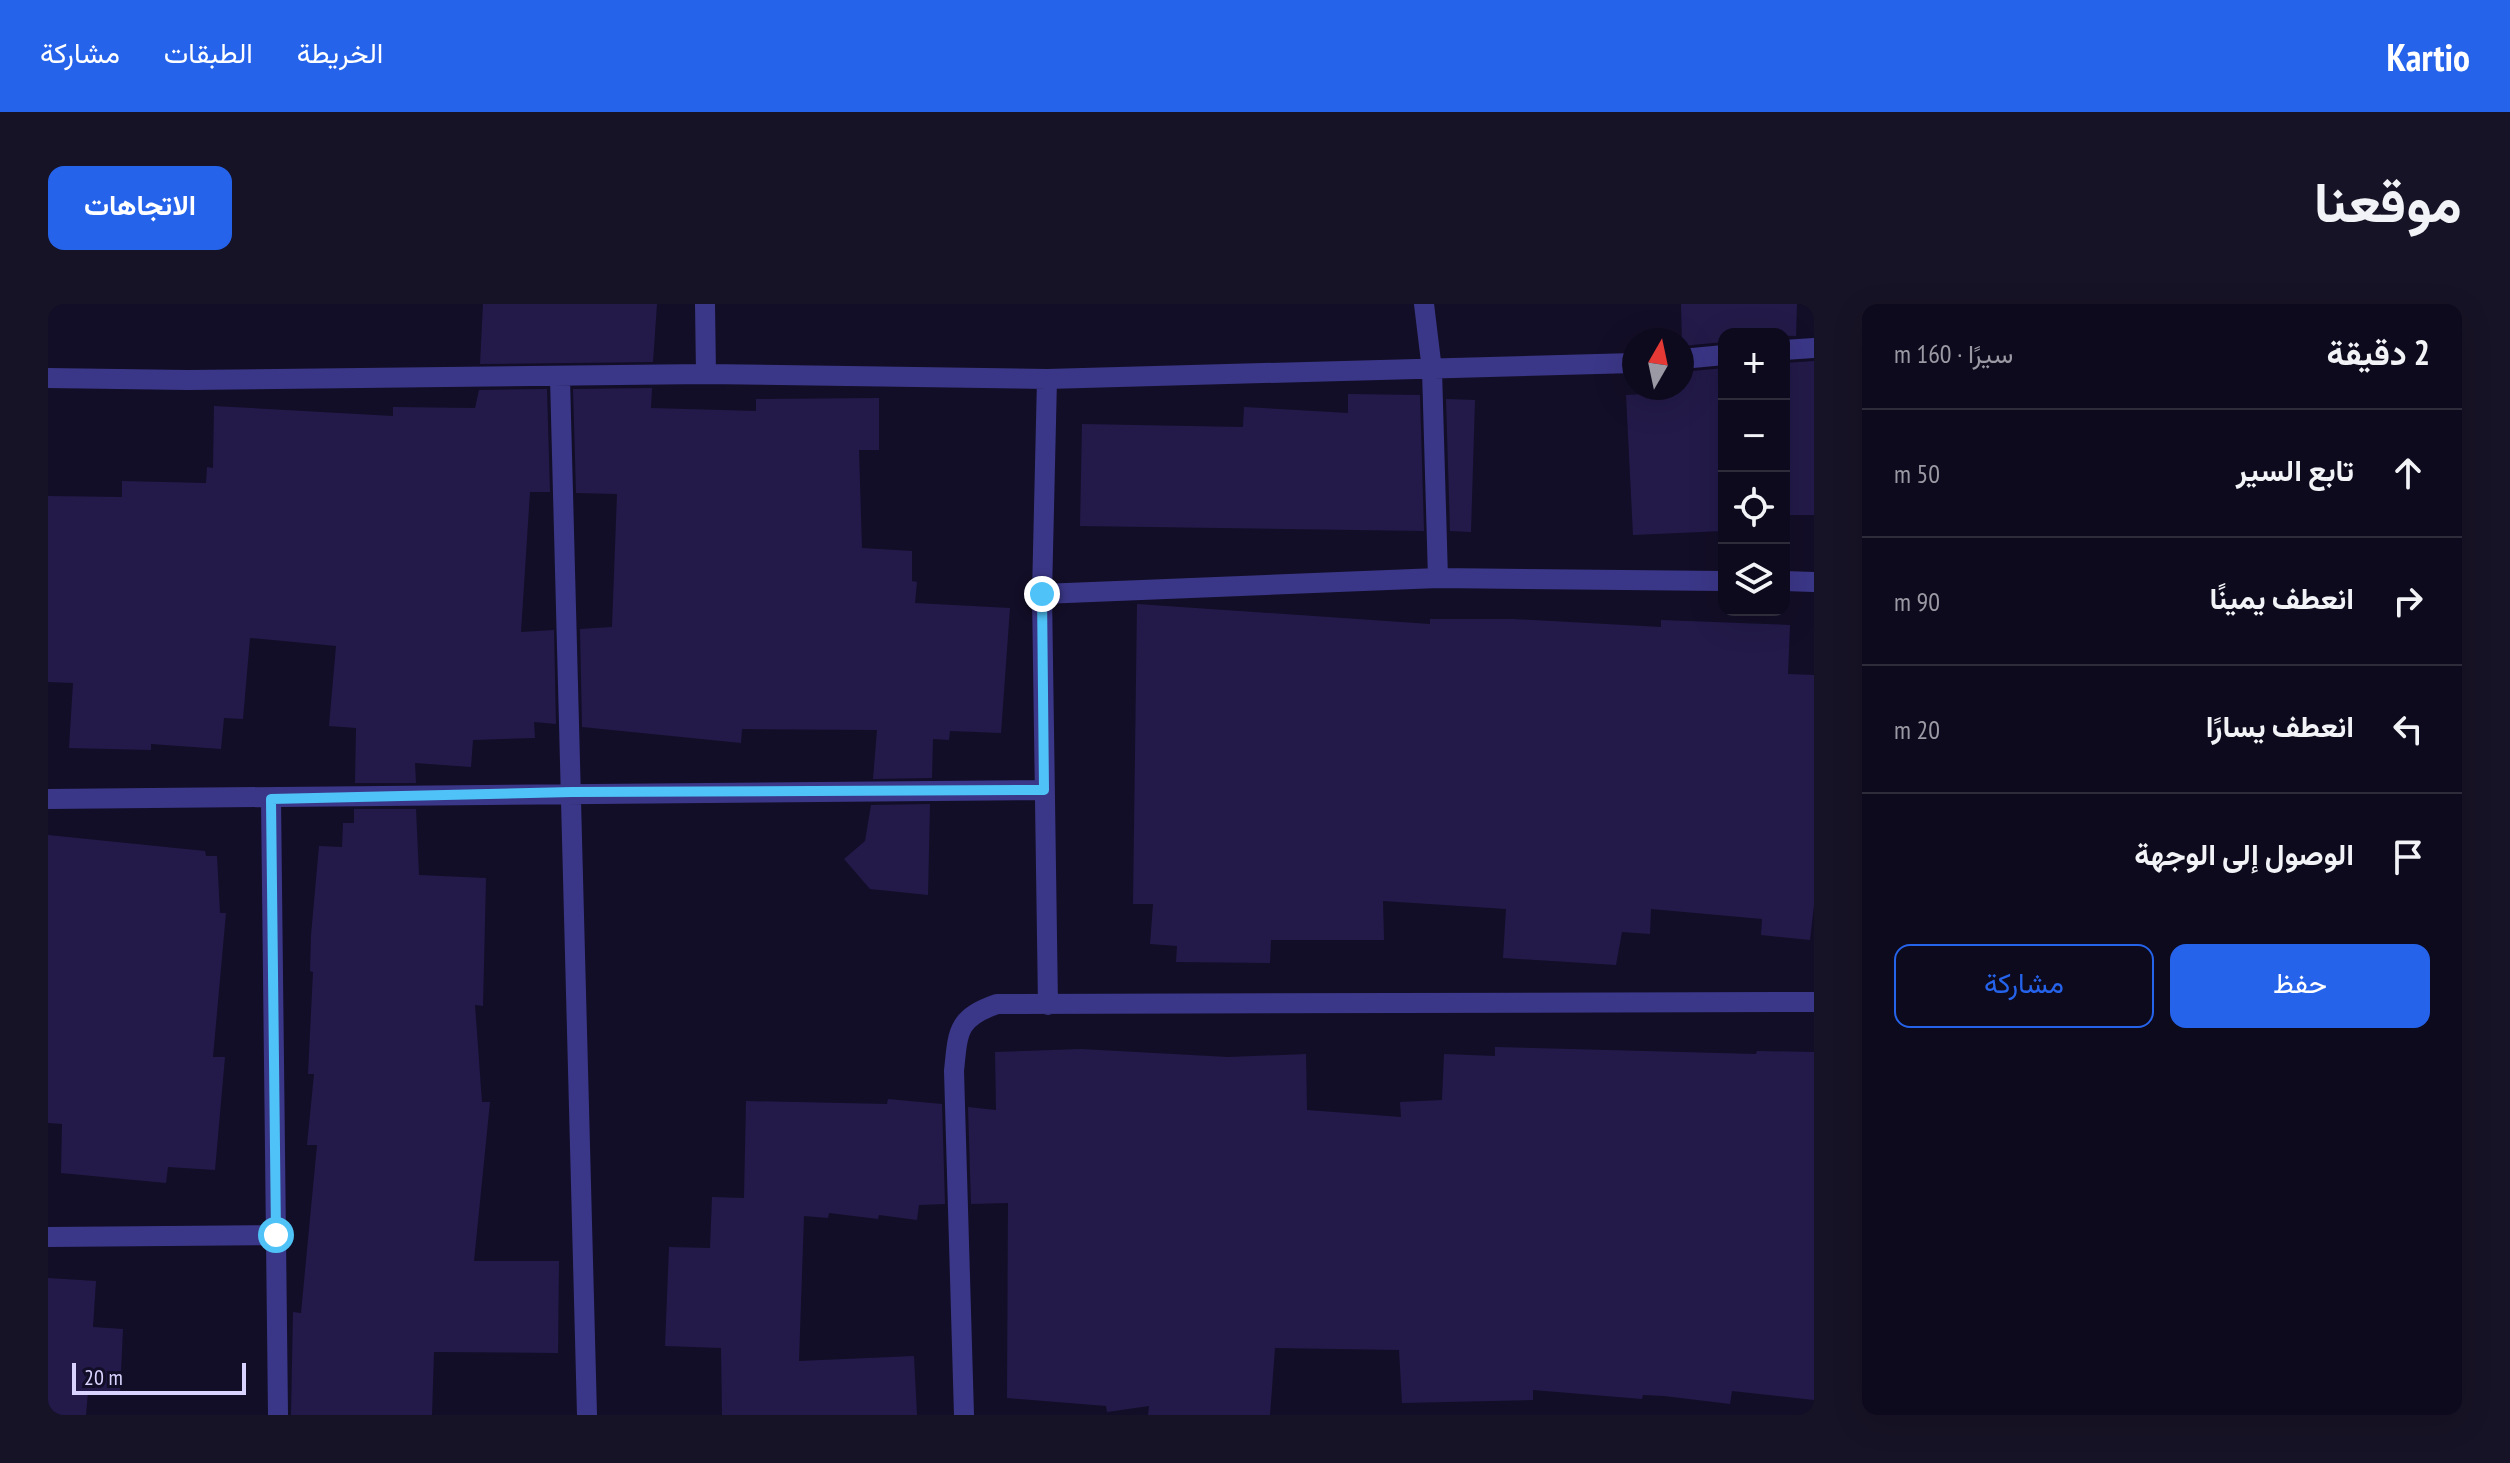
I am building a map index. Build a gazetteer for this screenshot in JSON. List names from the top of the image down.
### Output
{
  "scale_bar": "20 m",
  "north": "top",
  "page": {
    "header": "Kartio",
    "nav": ["الخريطة", "الطبقات", "مشاركة"],
    "title": "موقعنا",
    "buttons": [
      "الاتجاهات",
      ["حفظ", "مشاركة"]
    ],
    "heading": ["2 دقيقة", "سيرًا · 160 m"],
    "map_buttons": ["+", "−"],
    "list": [
      ["تابع السير", "50 m"],
      ["انعطف يمينًا", "90 m"],
      ["انعطف يسارًا", "20 m"],
      "الوصول إلى الوجهة"
    ],
    "scale": "20 m"
  }
}
